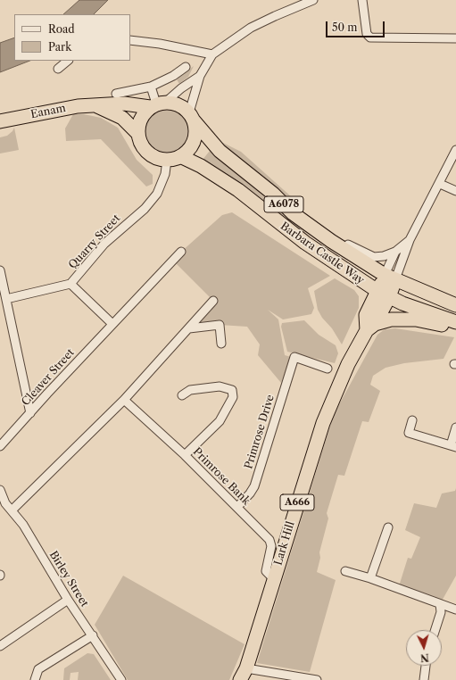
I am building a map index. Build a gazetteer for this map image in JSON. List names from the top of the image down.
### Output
{
  "streets": {
    "highway": [
      "Eanam",
      "A6078",
      "Barbara Castle Way",
      "A666",
      "Lark Hill"
    ],
    "street": [
      "Quarry Street",
      "Cleaver Street",
      "Primrose Drive",
      "Primrose Bank",
      "Birley Street"
    ]
  },
  "crossings": [
    ["Eanam", "A6078"],
    ["Eanam", "Quarry Street"],
    ["Eanam", "Barbara Castle Way"],
    ["A6078", "Quarry Street"],
    ["A6078", "Barbara Castle Way"],
    ["Quarry Street", "Barbara Castle Way"],
    ["Barbara Castle Way", "Lark Hill"],
    ["Primrose Drive", "Primrose Bank"],
    ["Primrose Bank", "Lark Hill"]
  ],
  "legend": ["Road", "Park"],
  "scale_bar": "50 m",
  "north": "bottom"
}
